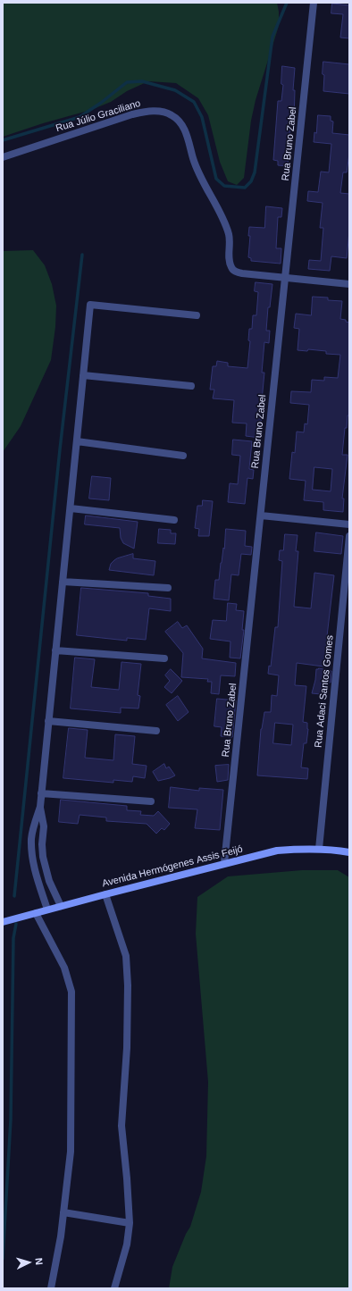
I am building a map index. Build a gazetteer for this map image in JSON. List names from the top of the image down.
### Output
{
  "streets": {
    "main road": ["Avenida Hermógenes Assis Feijó"],
    "street": ["Rua Júlio Graciliano", "Rua Bruno Zabel", "Rua Adaci Santos Gomes"]
  },
  "crossings": [
    ["Rua Júlio Graciliano", "Rua Bruno Zabel"],
    ["Rua Bruno Zabel", "Avenida Hermógenes Assis Feijó"],
    ["Rua Adaci Santos Gomes", "Avenida Hermógenes Assis Feijó"]
  ],
  "north": "right"
}
